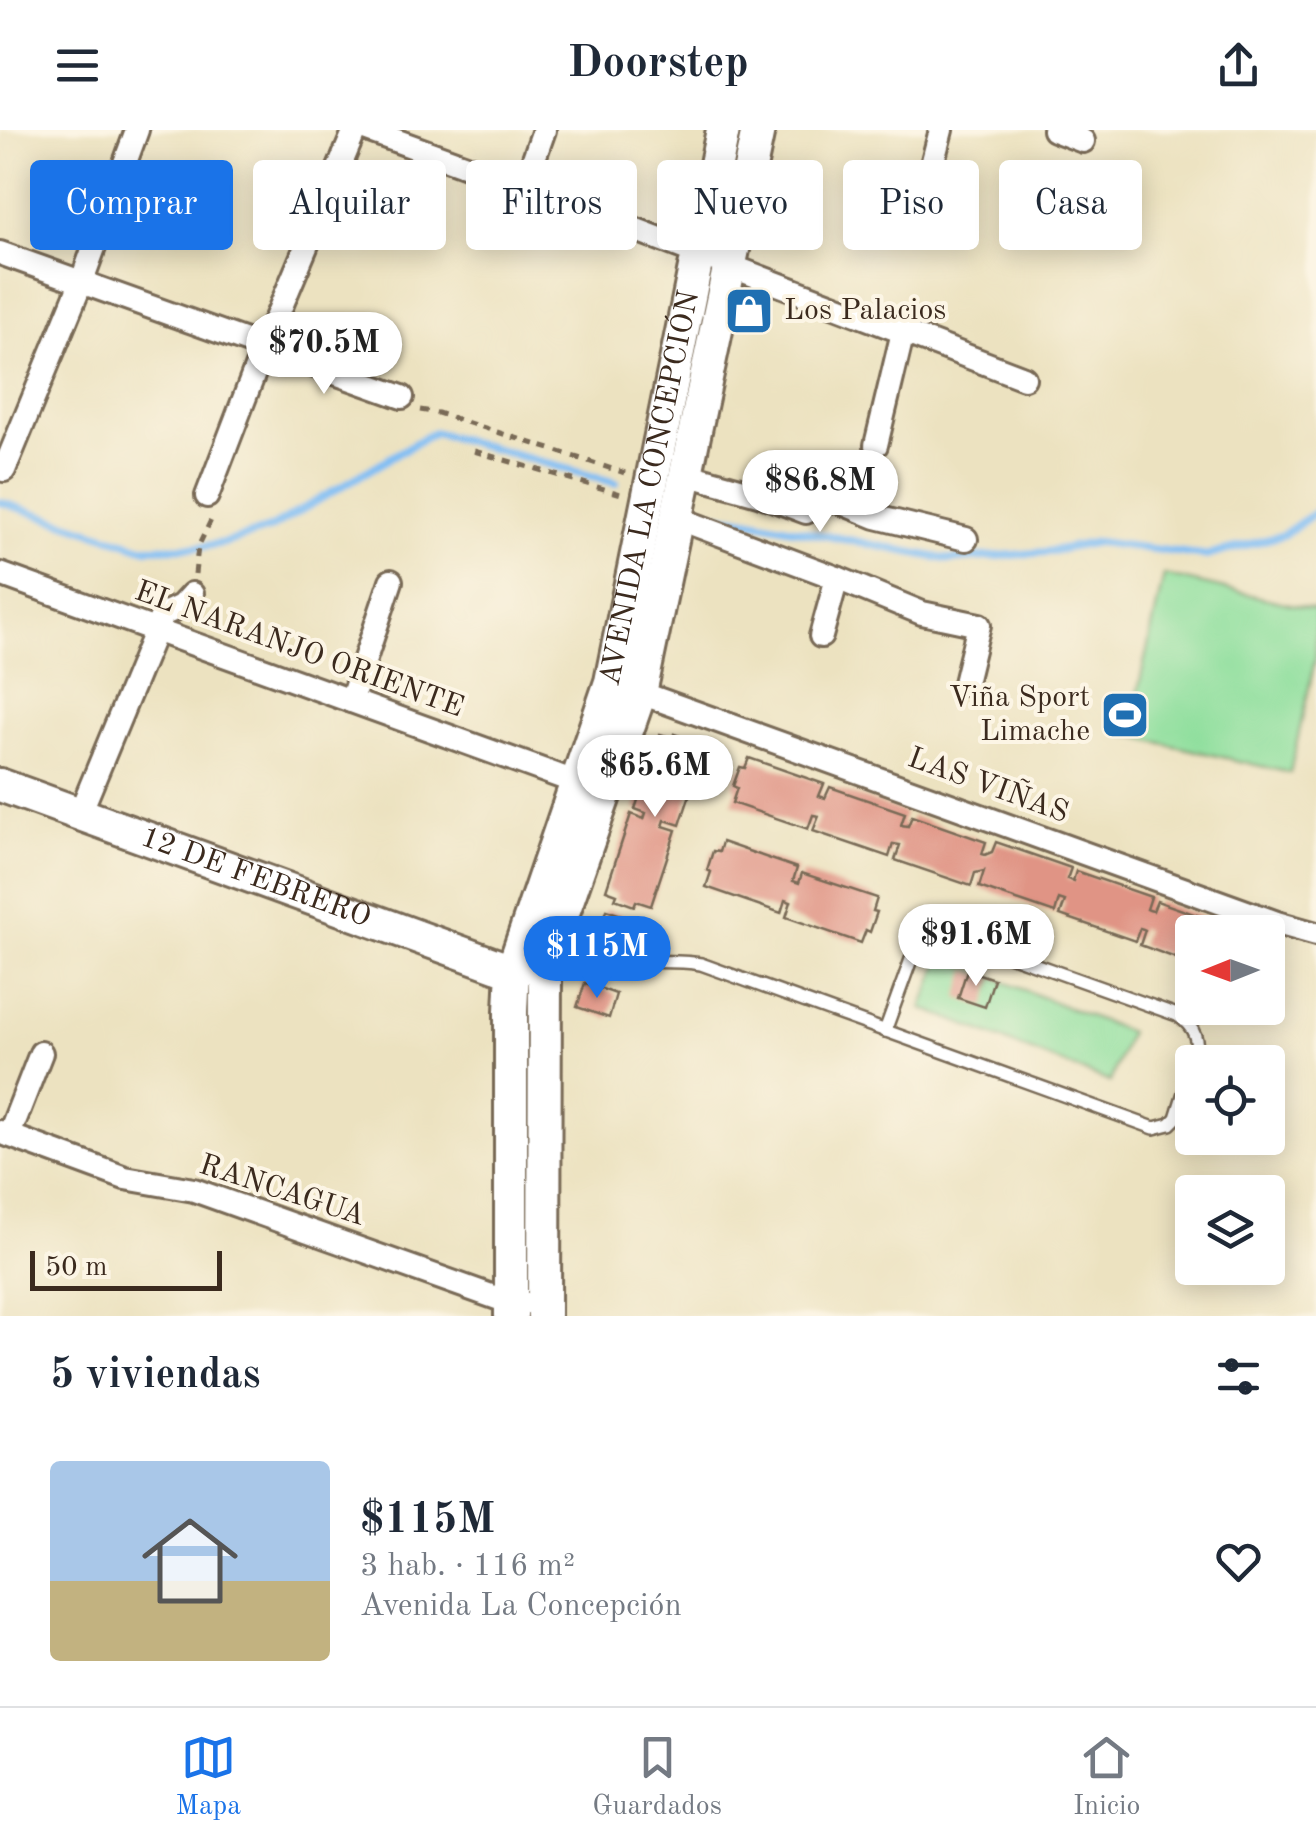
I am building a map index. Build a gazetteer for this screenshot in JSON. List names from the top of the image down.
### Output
{
  "streets": {
    "street": [
      "AVENIDA LA CONCEPCIÓN",
      "EL NARANJO ORIENTE",
      "LAS VIÑAS",
      "12 DE FEBRERO",
      "RANCAGUA"
    ]
  },
  "crossings": [
    ["AVENIDA LA CONCEPCIÓN", "EL NARANJO ORIENTE"],
    ["AVENIDA LA CONCEPCIÓN", "LAS VIÑAS"],
    ["AVENIDA LA CONCEPCIÓN", "12 DE FEBRERO"],
    ["AVENIDA LA CONCEPCIÓN", "RANCAGUA"]
  ],
  "places": {
    "shop": ["Los Palacios"],
    "sports": ["Viña Sport Limache"]
  },
  "scale_bar": "50 m",
  "north": "left",
  "page": {
    "header": "Doorstep",
    "chip": [
      "Comprar",
      "Alquilar",
      "Filtros",
      "Nuevo",
      "Piso",
      "Casa"
    ],
    "price": [
      "$70.5M",
      "$86.8M",
      "$65.6M",
      "$91.6M",
      "$115M"
    ],
    "scale": "50 m",
    "heading": "5 viviendas",
    "list": [
      {
        "name": "$115M",
        "note": "3 hab. · 116 m² · Avenida La Concepción"
      }
    ],
    "tabs": ["Mapa", "Guardados", "Inicio"]
  }
}
